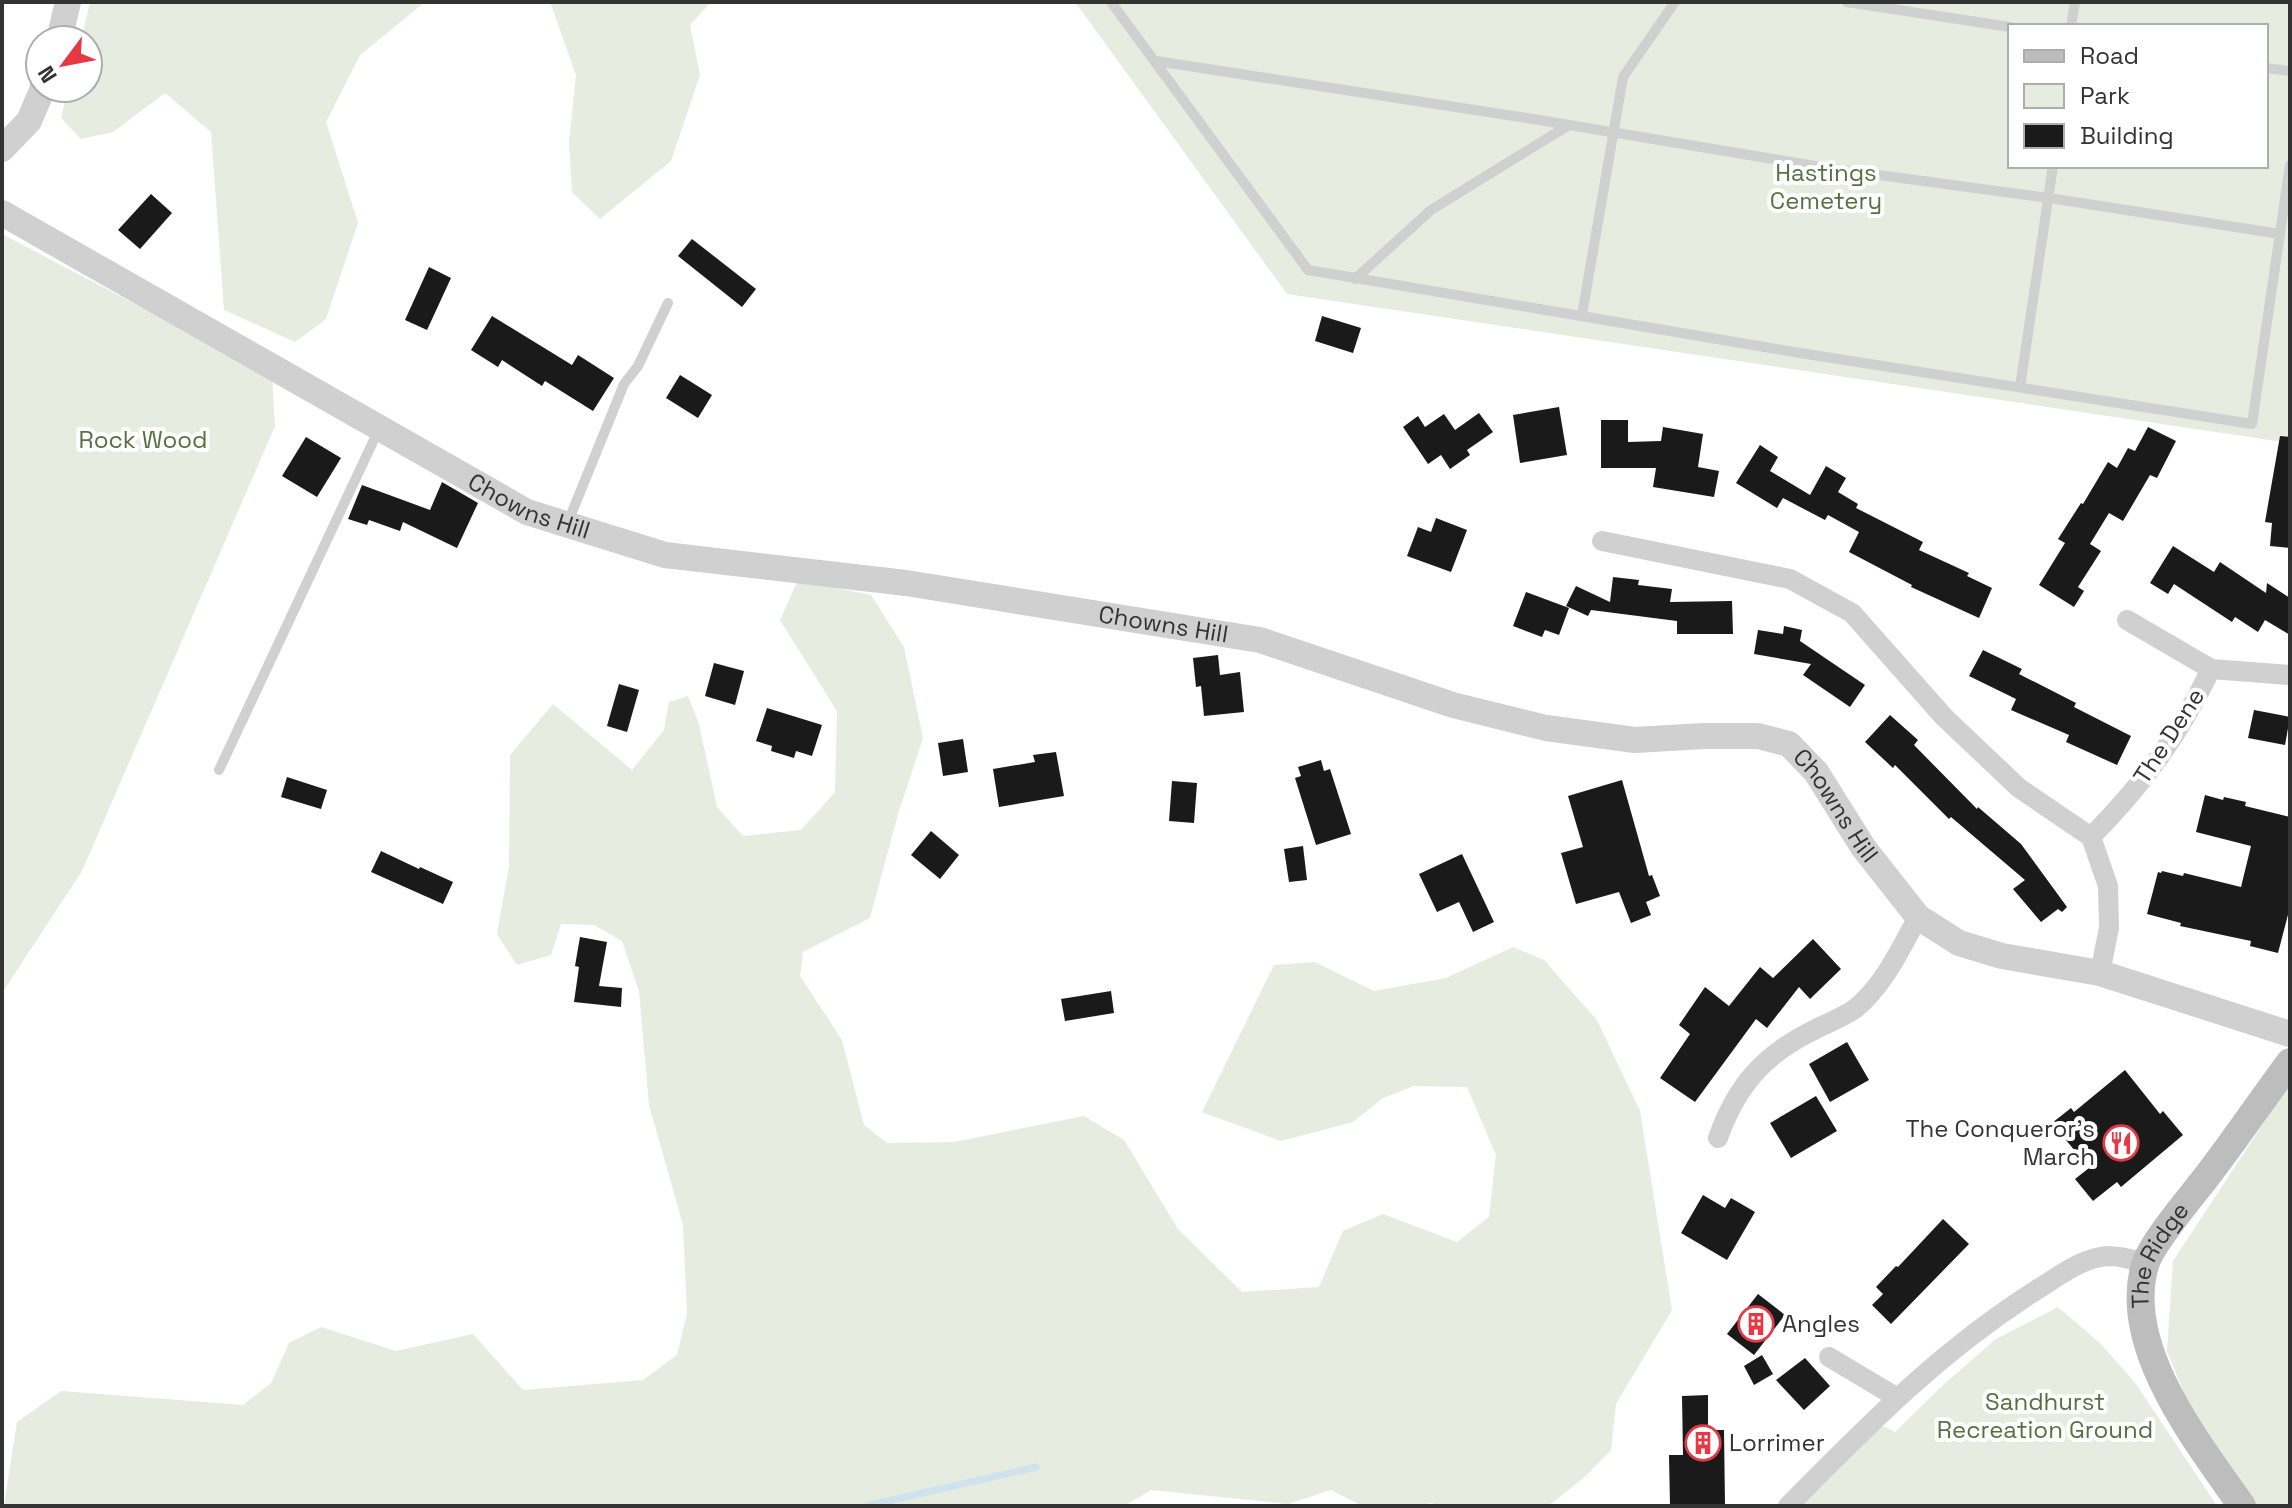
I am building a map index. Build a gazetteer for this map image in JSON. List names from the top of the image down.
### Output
{
  "streets": {
    "main road": ["The Ridge"],
    "street": ["Chowns Hill", "The Dene"]
  },
  "parks": ["Hastings Cemetery", "Rock Wood", "Sandhurst Recreation Ground"],
  "places": {
    "restaurant": ["The Conqueror's March"],
    "building": ["Angles", "Lorrimer"]
  },
  "legend": ["Road", "Park", "Building"],
  "north": "bottom left"
}
